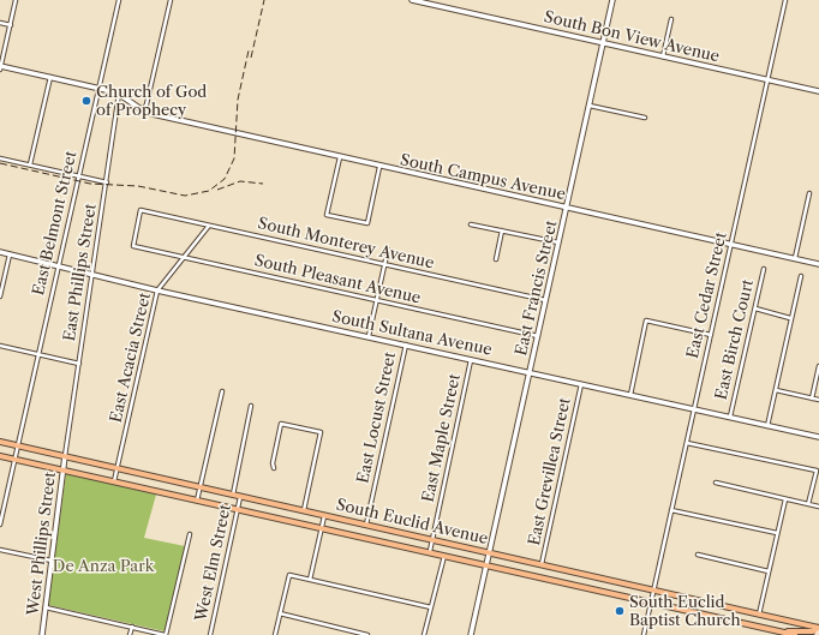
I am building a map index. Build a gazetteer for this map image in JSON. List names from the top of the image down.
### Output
{
  "streets": {
    "main road": ["South Euclid Avenue"],
    "street": [
      "South Bon View Avenue",
      "South Campus Avenue",
      "East Belmont Street",
      "South Monterey Avenue",
      "East Phillips Street",
      "South Pleasant Avenue",
      "East Francis Street",
      "East Cedar Street",
      "South Sultana Avenue",
      "East Birch Court",
      "East Acacia Street",
      "East Locust Street",
      "East Maple Street",
      "East Grevillea Street",
      "West Phillips Street",
      "West Elm Street"
    ]
  },
  "crossings": [
    ["South Bon View Avenue", "East Francis Street"],
    ["South Bon View Avenue", "East Cedar Street"],
    ["South Campus Avenue", "East Francis Street"],
    ["South Campus Avenue", "East Cedar Street"],
    ["East Belmont Street", "South Sultana Avenue"],
    ["East Belmont Street", "South Euclid Avenue"],
    ["South Monterey Avenue", "South Pleasant Avenue"],
    ["South Monterey Avenue", "East Francis Street"],
    ["South Monterey Avenue", "East Acacia Street"],
    ["South Monterey Avenue", "East Locust Street"],
    ["East Phillips Street", "South Sultana Avenue"],
    ["East Phillips Street", "South Euclid Avenue"],
    ["East Phillips Street", "West Phillips Street"],
    ["South Pleasant Avenue", "East Francis Street"],
    ["South Pleasant Avenue", "East Acacia Street"],
    ["South Pleasant Avenue", "East Locust Street"],
    ["East Francis Street", "South Sultana Avenue"],
    ["East Francis Street", "South Euclid Avenue"],
    ["East Cedar Street", "South Sultana Avenue"],
    ["East Cedar Street", "South Euclid Avenue"],
    ["South Sultana Avenue", "East Birch Court"],
    ["South Sultana Avenue", "East Acacia Street"],
    ["South Sultana Avenue", "East Locust Street"],
    ["South Sultana Avenue", "East Maple Street"],
    ["South Sultana Avenue", "East Grevillea Street"],
    ["East Acacia Street", "South Euclid Avenue"],
    ["East Locust Street", "South Euclid Avenue"],
    ["East Maple Street", "South Euclid Avenue"],
    ["East Grevillea Street", "South Euclid Avenue"],
    ["South Euclid Avenue", "West Phillips Street"],
    ["South Euclid Avenue", "West Elm Street"]
  ],
  "parks": ["De Anza Park"],
  "places": ["Church of God of Prophecy", "South Euclid Baptist Church"]
}
